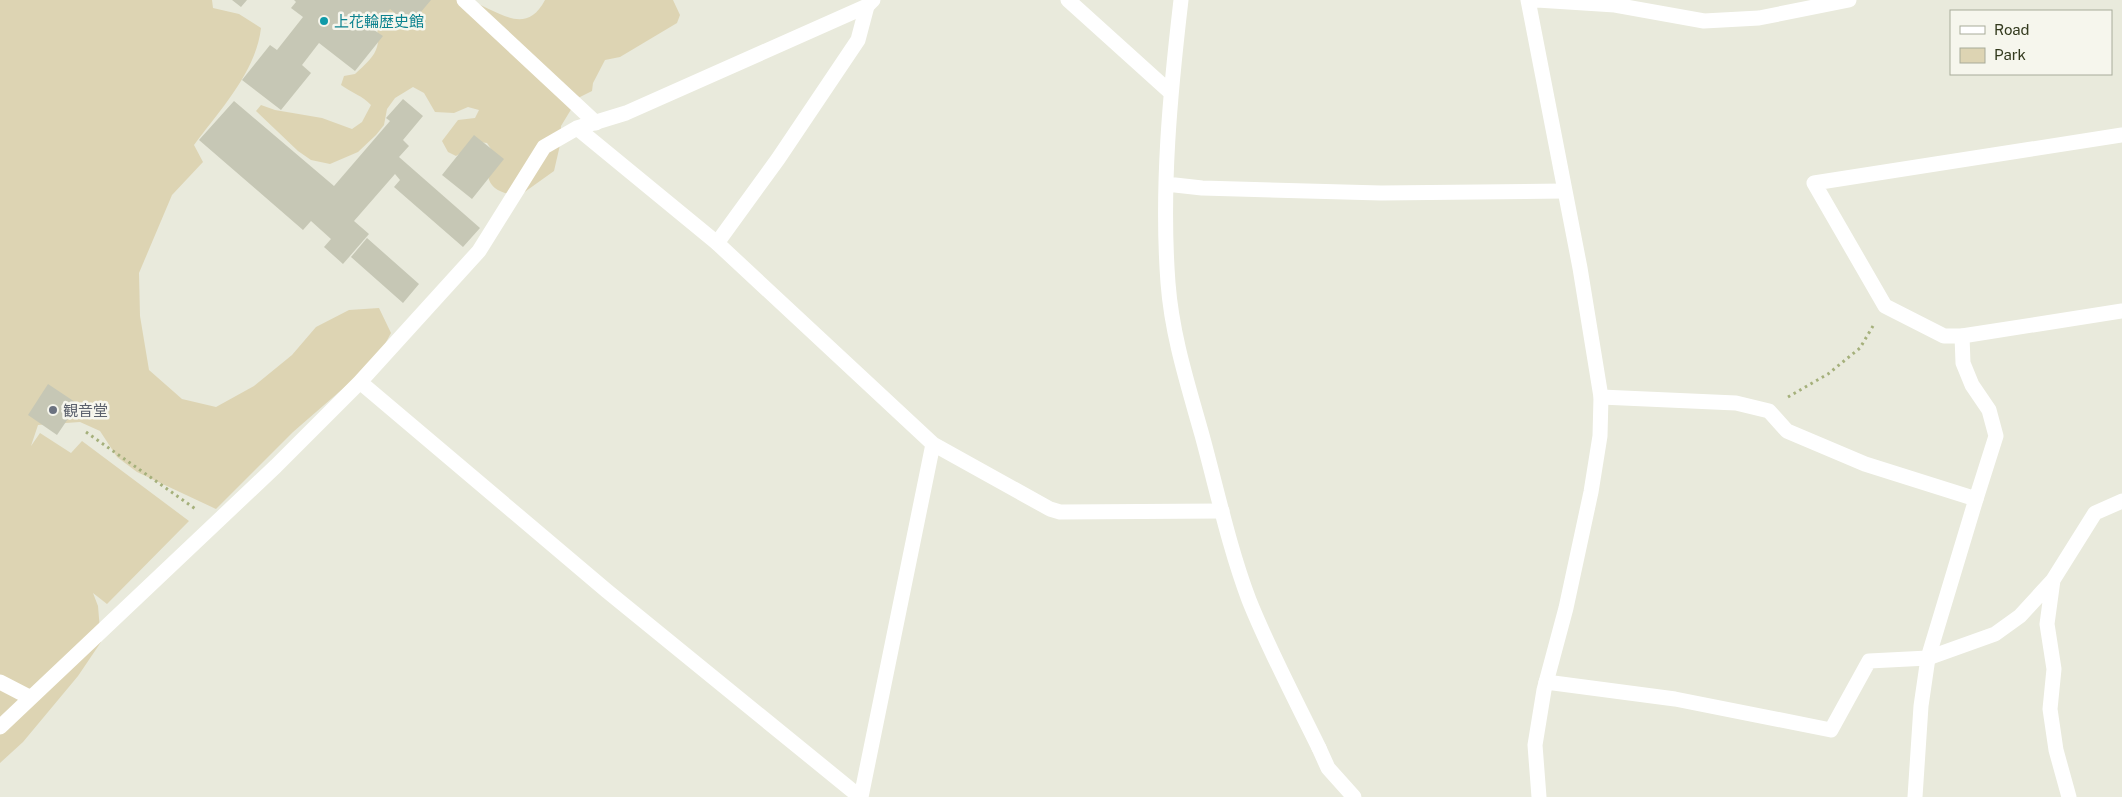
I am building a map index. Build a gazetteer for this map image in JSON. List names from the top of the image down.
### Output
{
  "places": ["上花輪歴史館", "観音堂"],
  "legend": ["Road", "Park"]
}
